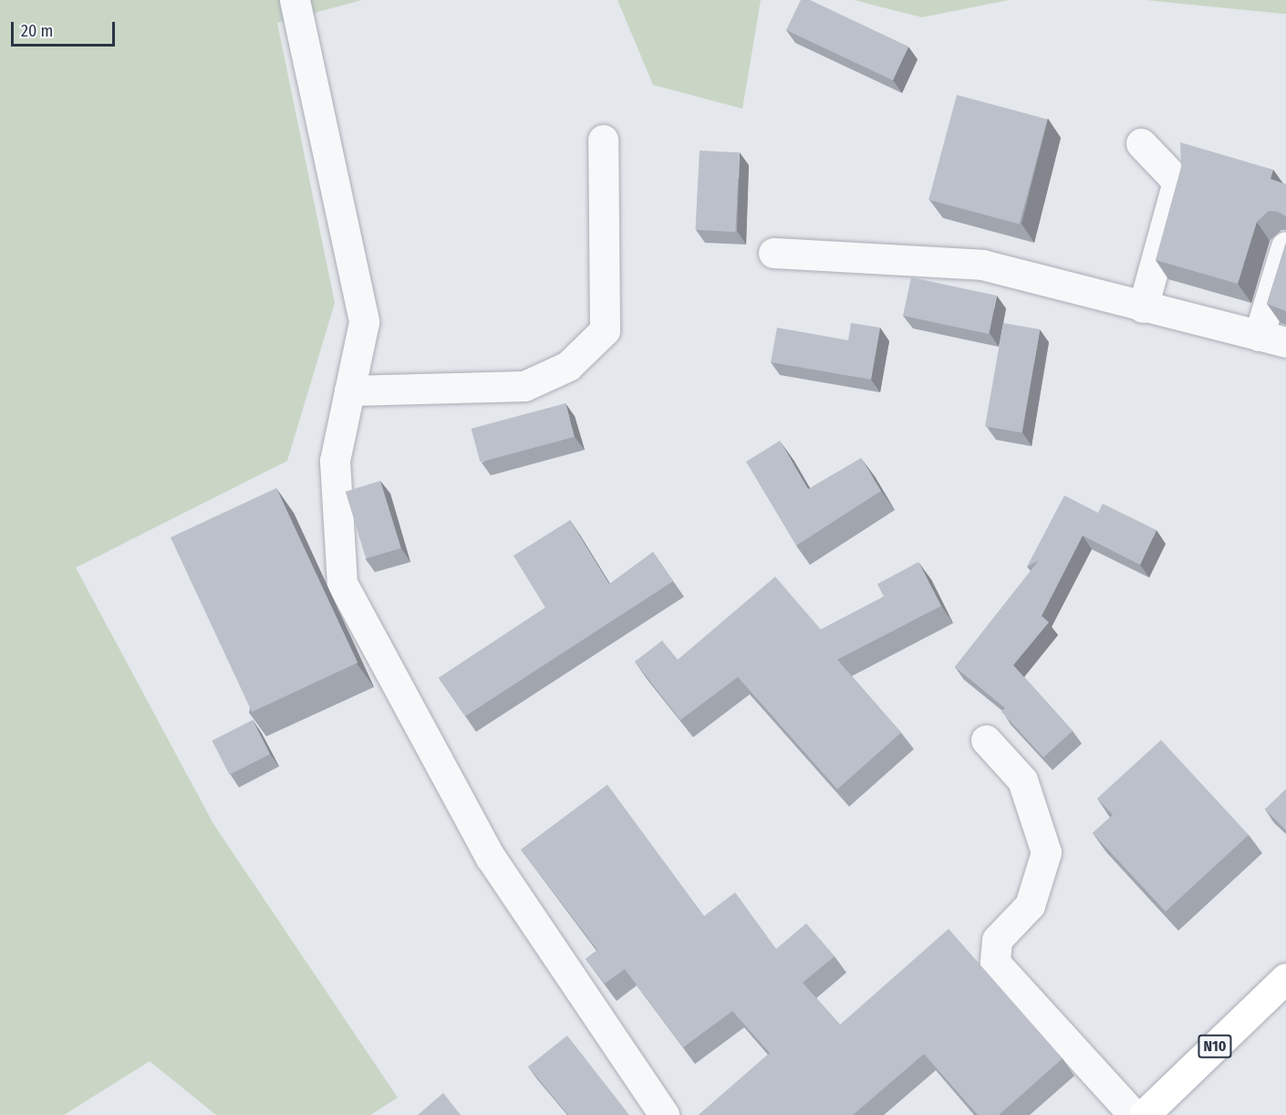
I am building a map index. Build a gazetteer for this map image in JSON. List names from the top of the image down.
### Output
{
  "streets": {
    "main road": ["N10"]
  },
  "scale_bar": "20 m"
}
